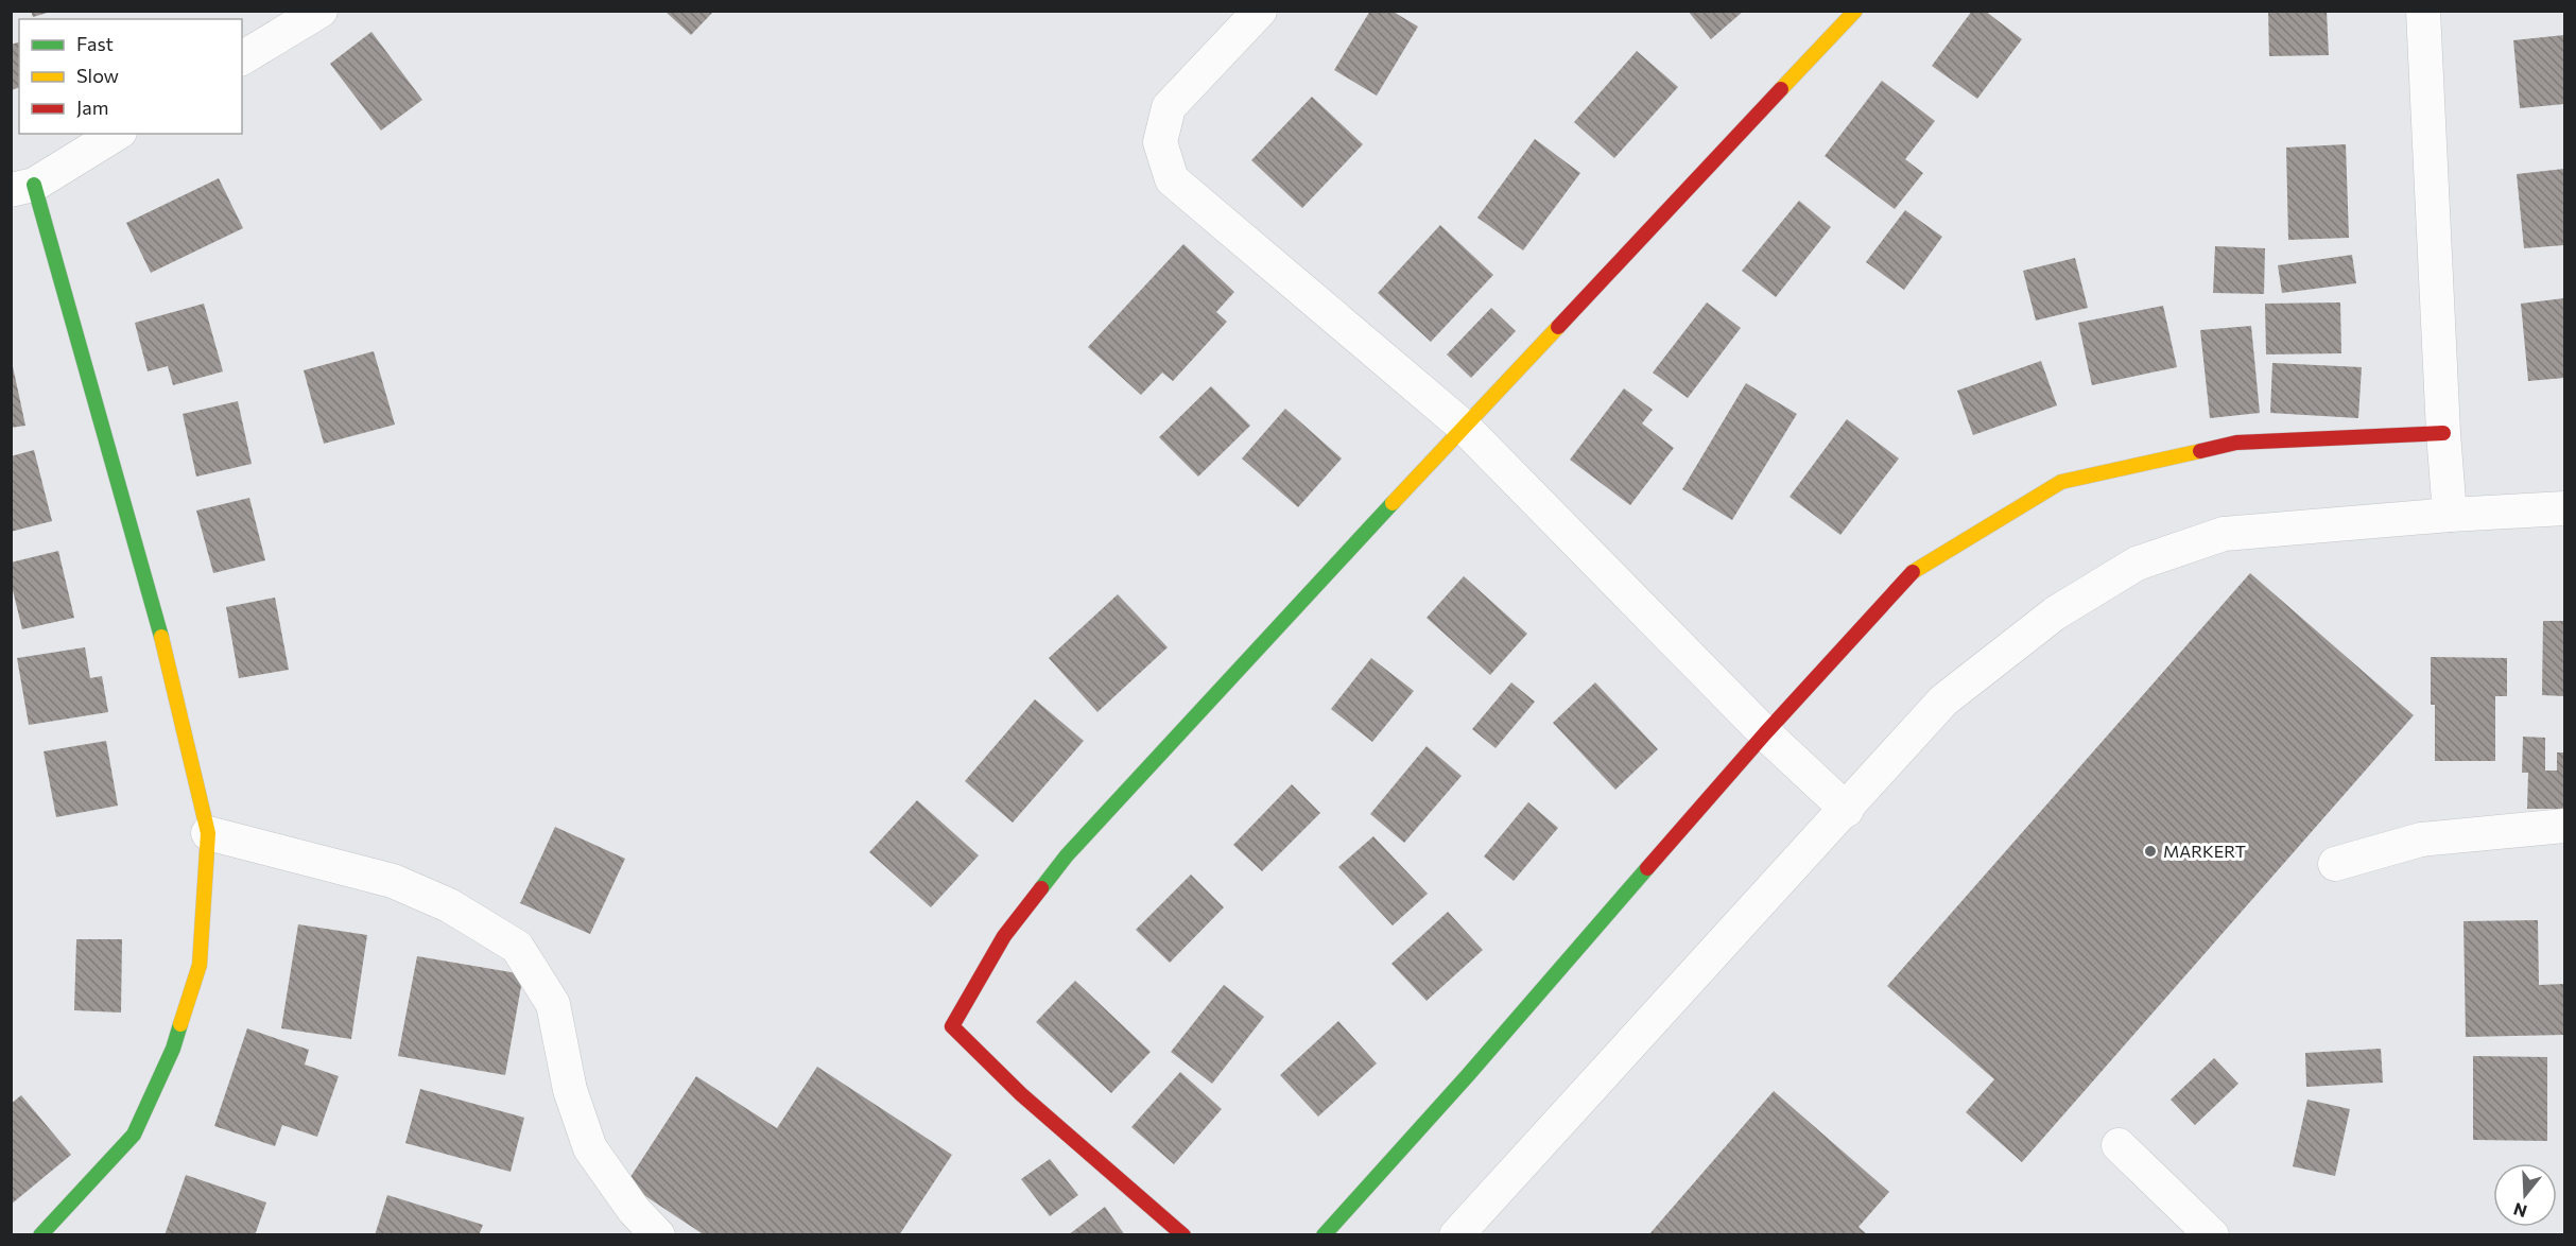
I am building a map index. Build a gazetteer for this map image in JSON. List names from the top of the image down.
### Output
{
  "places": ["MARKERT"],
  "legend": ["Fast", "Slow", "Jam"],
  "north": "bottom"
}
